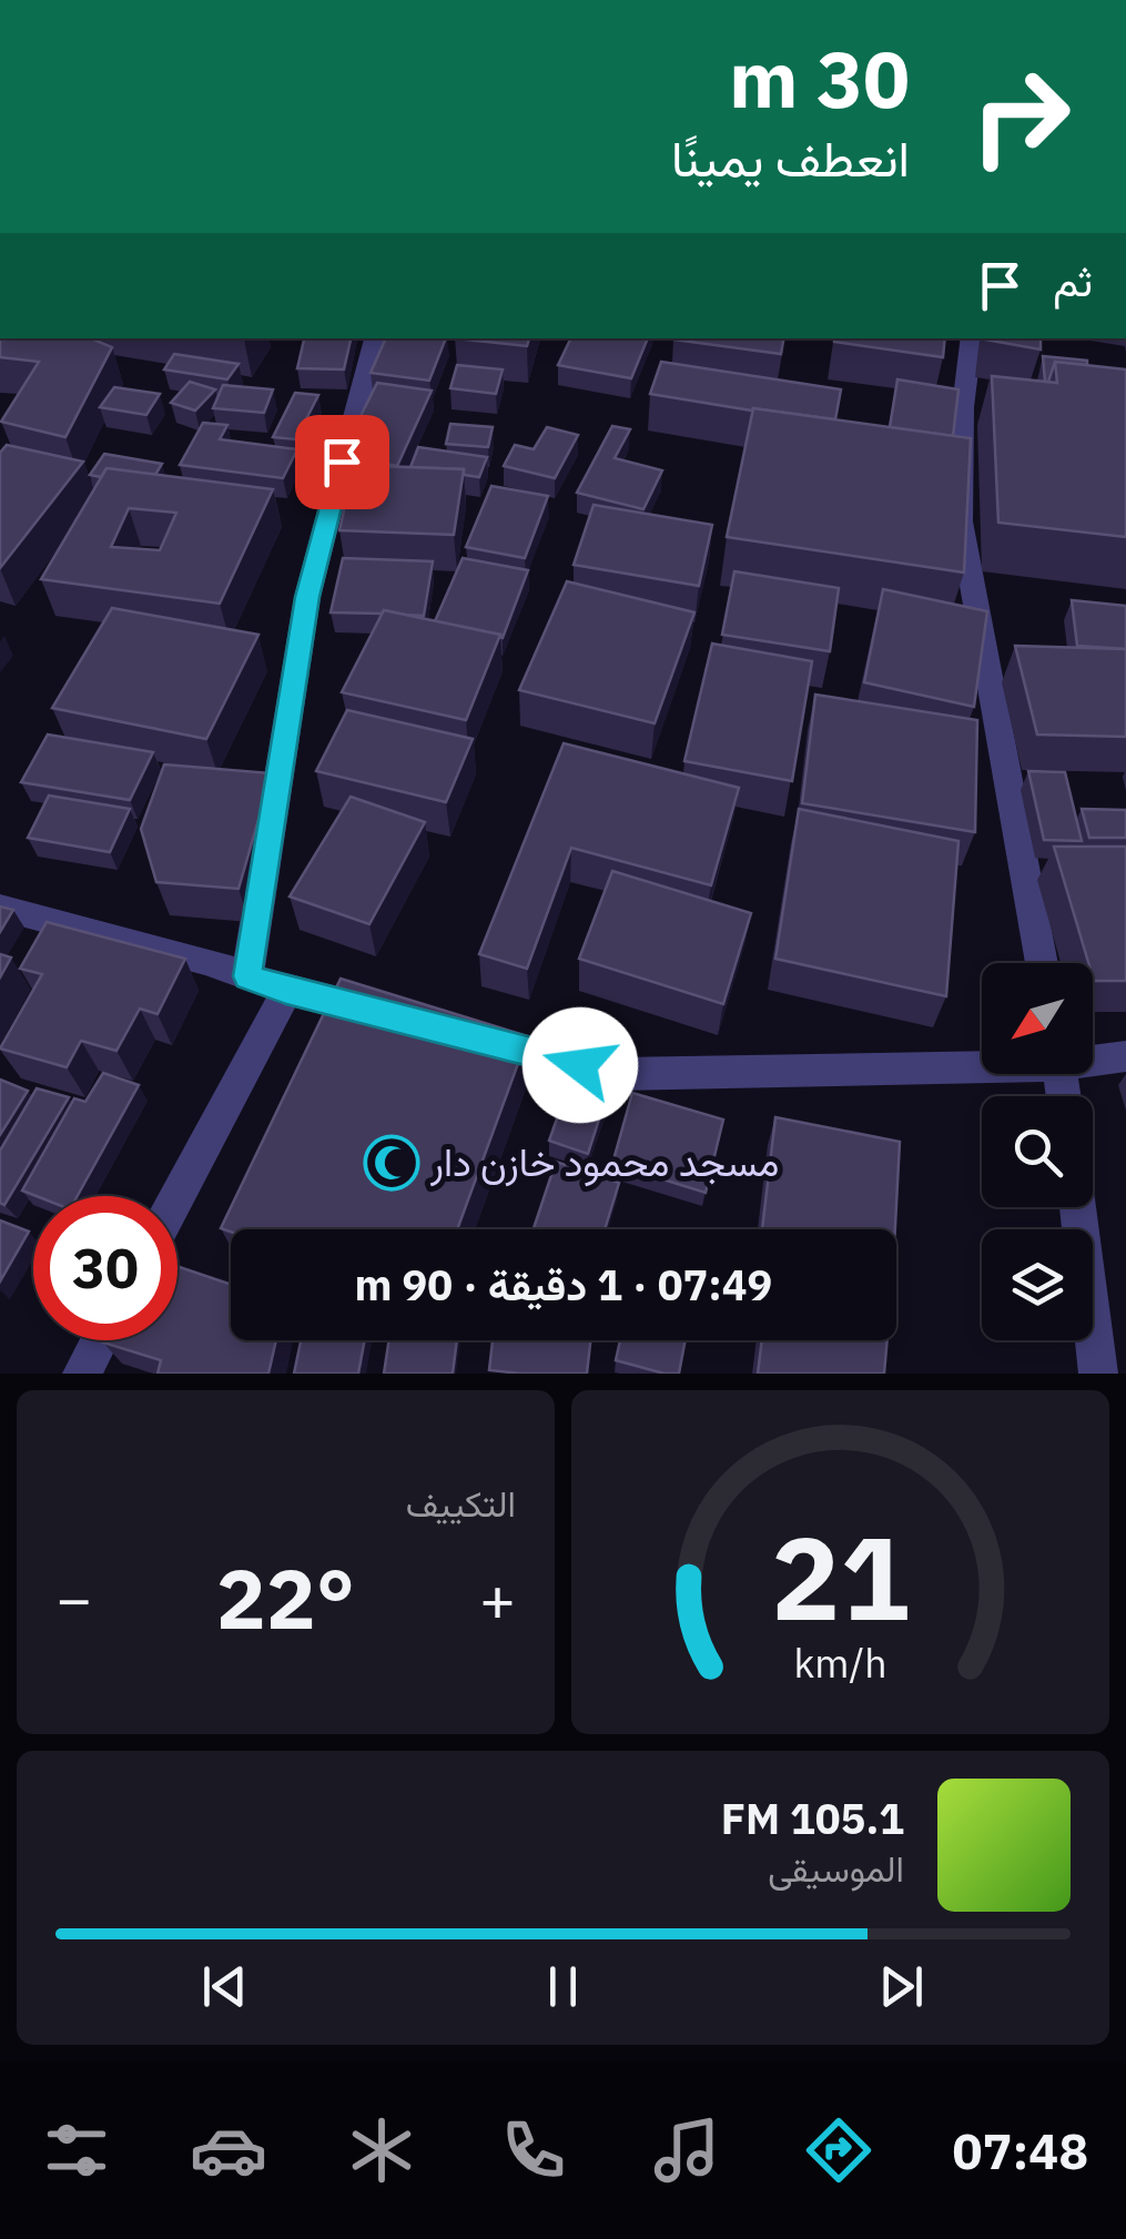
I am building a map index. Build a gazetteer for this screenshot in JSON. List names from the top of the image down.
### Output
{
  "places": {
    "mosque": ["مسجد محمود خازن دار"]
  },
  "north": "bottom left",
  "page": {
    "turn": ["30 m", "انعطف يمينًا"],
    "then": "ثم",
    "limit": "30",
    "trip": "07:49 · 1 دقيقة · 90 m",
    "tile": "التكييف",
    "heat": ["−", "22°", "+"],
    "song": ["105.1 FM", "الموسيقى"],
    "tabs": "07:48",
    "gauge": ["21", "km/h"]
  }
}
